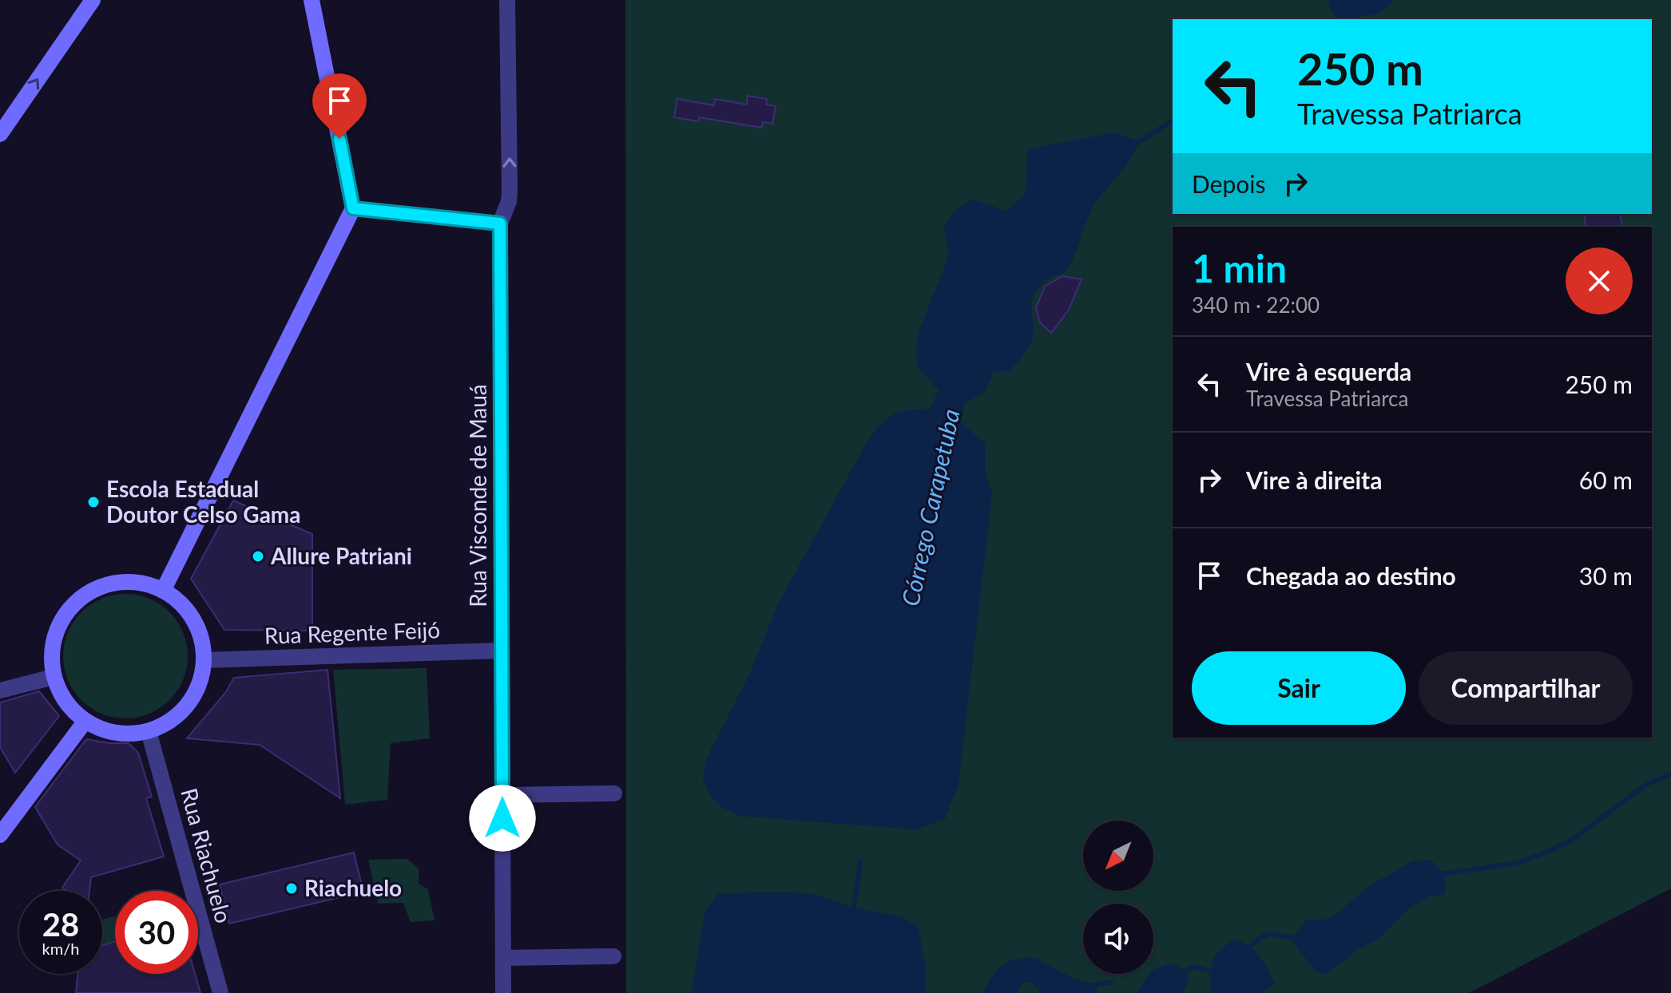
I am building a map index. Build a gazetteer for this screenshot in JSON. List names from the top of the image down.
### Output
{
  "streets": {
    "street": ["Rua Visconde de Mauá", "Rua Regente Feijó", "Rua Riachuelo"]
  },
  "crossings": [
    ["Rua Visconde de Mauá", "Rua Regente Feijó"],
    ["Rua Regente Feijó", "Rua Riachuelo"]
  ],
  "water": ["Córrego Carapetuba"],
  "places": ["Escola Estadual Doutor Celso Gama", "Allure Patriani", "Riachuelo"],
  "north": "bottom left",
  "page": {
    "turn": ["250 m", "Travessa Patriarca"],
    "then": "Depois",
    "heading": ["1 min", "340 m · 22:00"],
    "list": [
      {
        "name": "Vire à esquerda",
        "note": "Travessa Patriarca",
        "value": "250 m"
      },
      {
        "name": "Vire à direita",
        "value": "60 m"
      },
      {
        "name": "Chegada ao destino",
        "value": "30 m"
      }
    ],
    "buttons": ["Sair", "Compartilhar"],
    "speed": "28 km/h",
    "limit": "30"
  }
}
